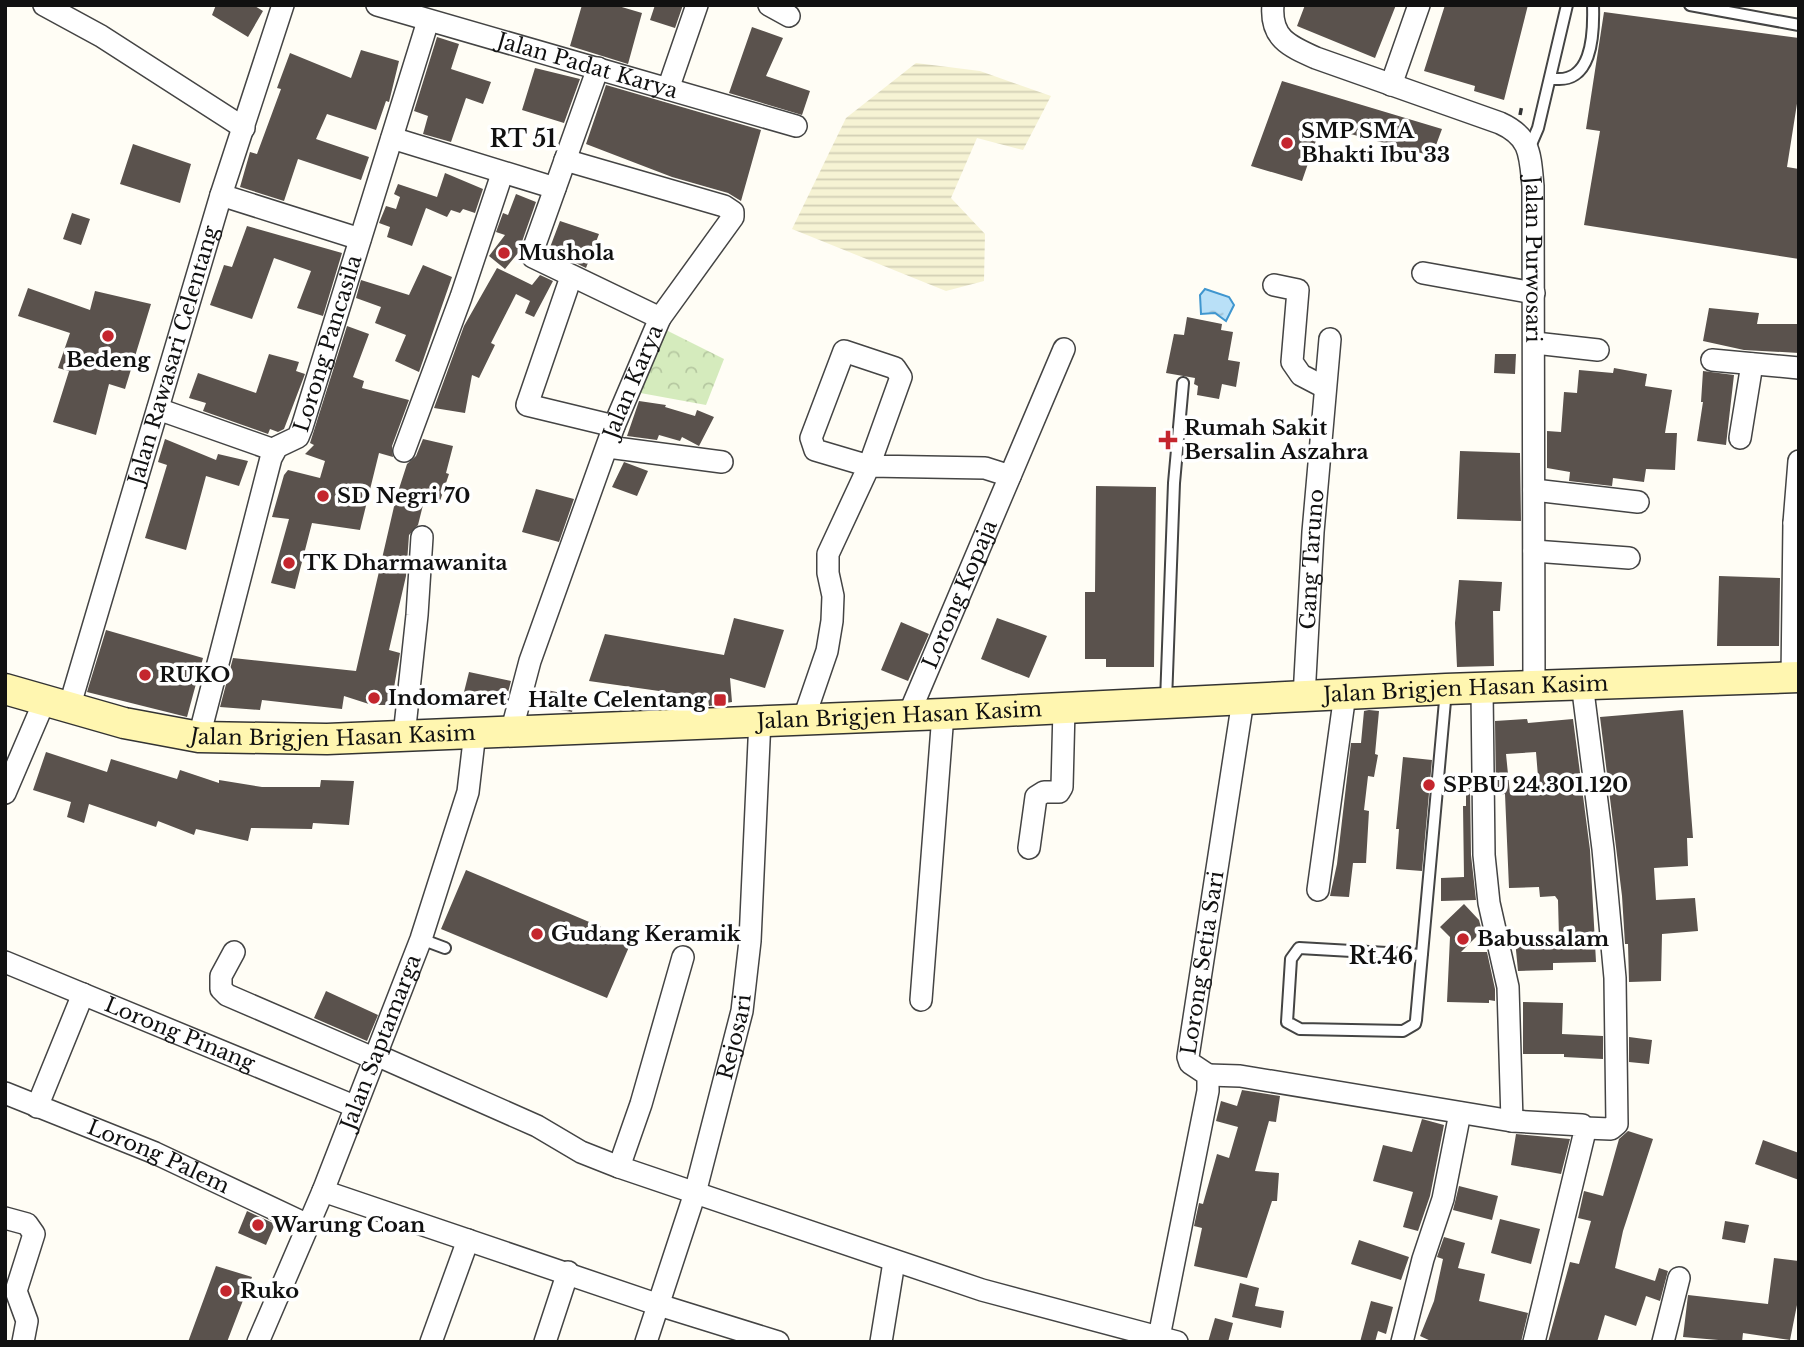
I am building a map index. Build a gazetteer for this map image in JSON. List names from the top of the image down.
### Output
{
  "streets": {
    "street": [
      "Jalan Padat Karya",
      "Jalan Purwosari",
      "Lorong Pancasila",
      "Jalan Rawasari Celentang",
      "Jalan Karya",
      "Gang Taruno",
      "Lorong Kopaja",
      "Jalan Brigjen Hasan Kasim",
      "Lorong Setia Sari",
      "Lorong Pinang",
      "Rejosari",
      "Jalan Saptamarga",
      "Lorong Palem"
    ]
  },
  "crossings": [
    ["Jalan Padat Karya", "Lorong Pancasila"],
    ["Jalan Padat Karya", "Jalan Karya"],
    ["Jalan Purwosari", "Jalan Brigjen Hasan Kasim"],
    ["Lorong Pancasila", "Jalan Brigjen Hasan Kasim"],
    ["Jalan Rawasari Celentang", "Jalan Brigjen Hasan Kasim"],
    ["Jalan Karya", "Jalan Brigjen Hasan Kasim"],
    ["Gang Taruno", "Jalan Brigjen Hasan Kasim"],
    ["Lorong Kopaja", "Jalan Brigjen Hasan Kasim"],
    ["Jalan Brigjen Hasan Kasim", "Lorong Setia Sari"],
    ["Jalan Brigjen Hasan Kasim", "Rejosari"],
    ["Jalan Brigjen Hasan Kasim", "Jalan Saptamarga"],
    ["Lorong Pinang", "Jalan Saptamarga"],
    ["Jalan Saptamarga", "Lorong Palem"]
  ],
  "districts": ["RT 51", "Rt.46"],
  "places": {
    "other": [
      "SMP SMA Bhakti Ibu 33",
      "Mushola",
      "Bedeng",
      "SD Negri 70",
      "TK Dharmawanita",
      "RUKO",
      "Indomaret",
      "SPBU 24.301.120",
      "Gudang Keramik",
      "Babussalam",
      "Warung Coan",
      "Ruko"
    ],
    "health": ["Rumah Sakit Bersalin Aszahra"],
    "transit": ["Halte Celentang"]
  }
}
